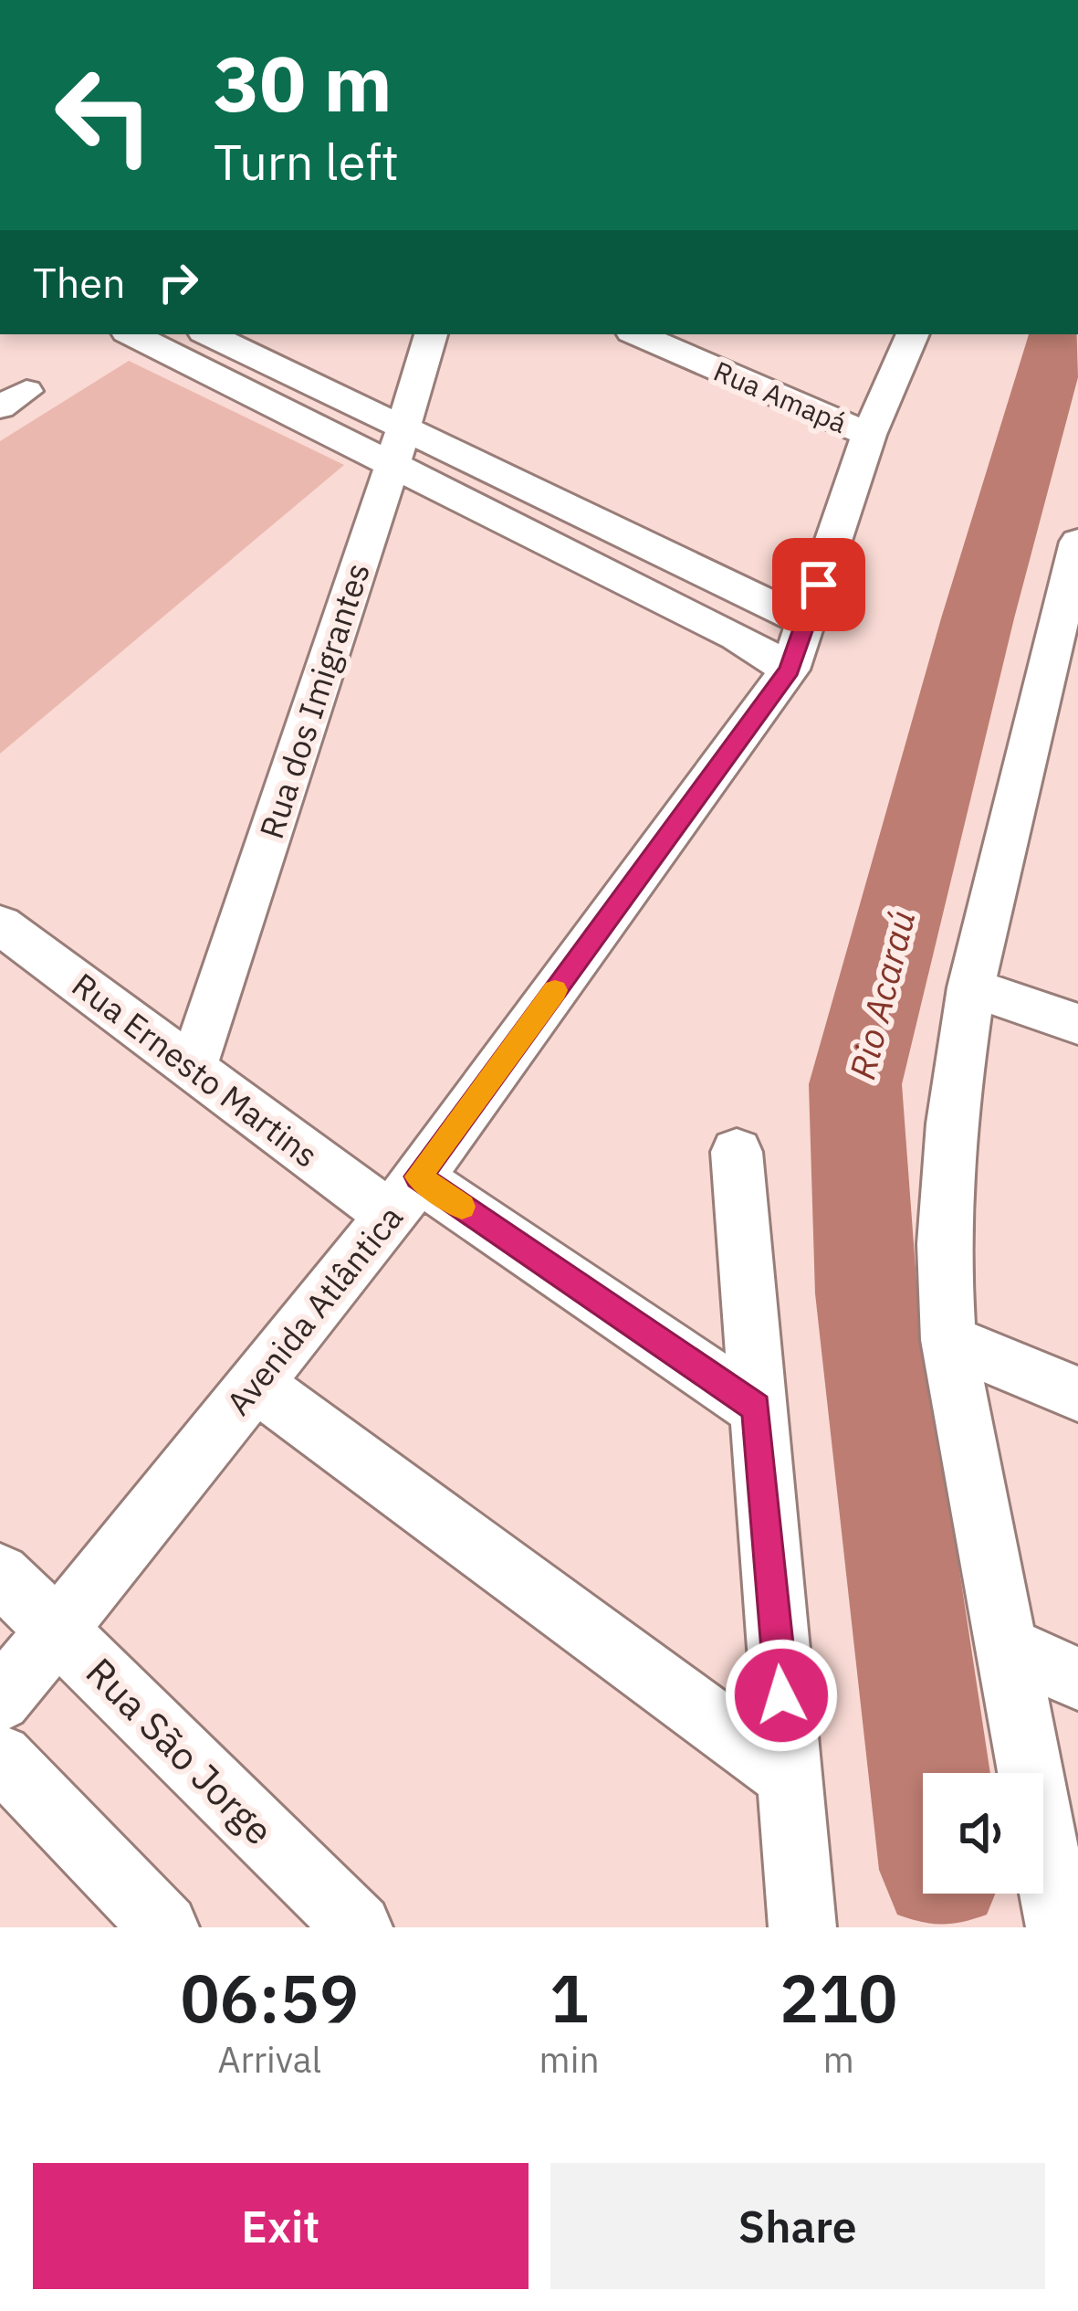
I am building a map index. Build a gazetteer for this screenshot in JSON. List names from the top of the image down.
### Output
{
  "streets": {
    "street": [
      "Rua Amapá",
      "Rua dos Imigrantes",
      "Rua Ernesto Martins",
      "Avenida Atlântica",
      "Rua São Jorge"
    ]
  },
  "crossings": [
    ["Rua Amapá", "Avenida Atlântica"],
    ["Rua dos Imigrantes", "Rua Ernesto Martins"],
    ["Rua Ernesto Martins", "Avenida Atlântica"],
    ["Avenida Atlântica", "Rua São Jorge"]
  ],
  "water": ["Rio Acaraú"],
  "page": {
    "turn": ["30 m", "Turn left"],
    "then": "Then",
    "eta": [
      "06:59",
      "Arrival",
      "1",
      "min",
      "210",
      "m"
    ],
    "buttons": ["Exit", "Share"]
  }
}
